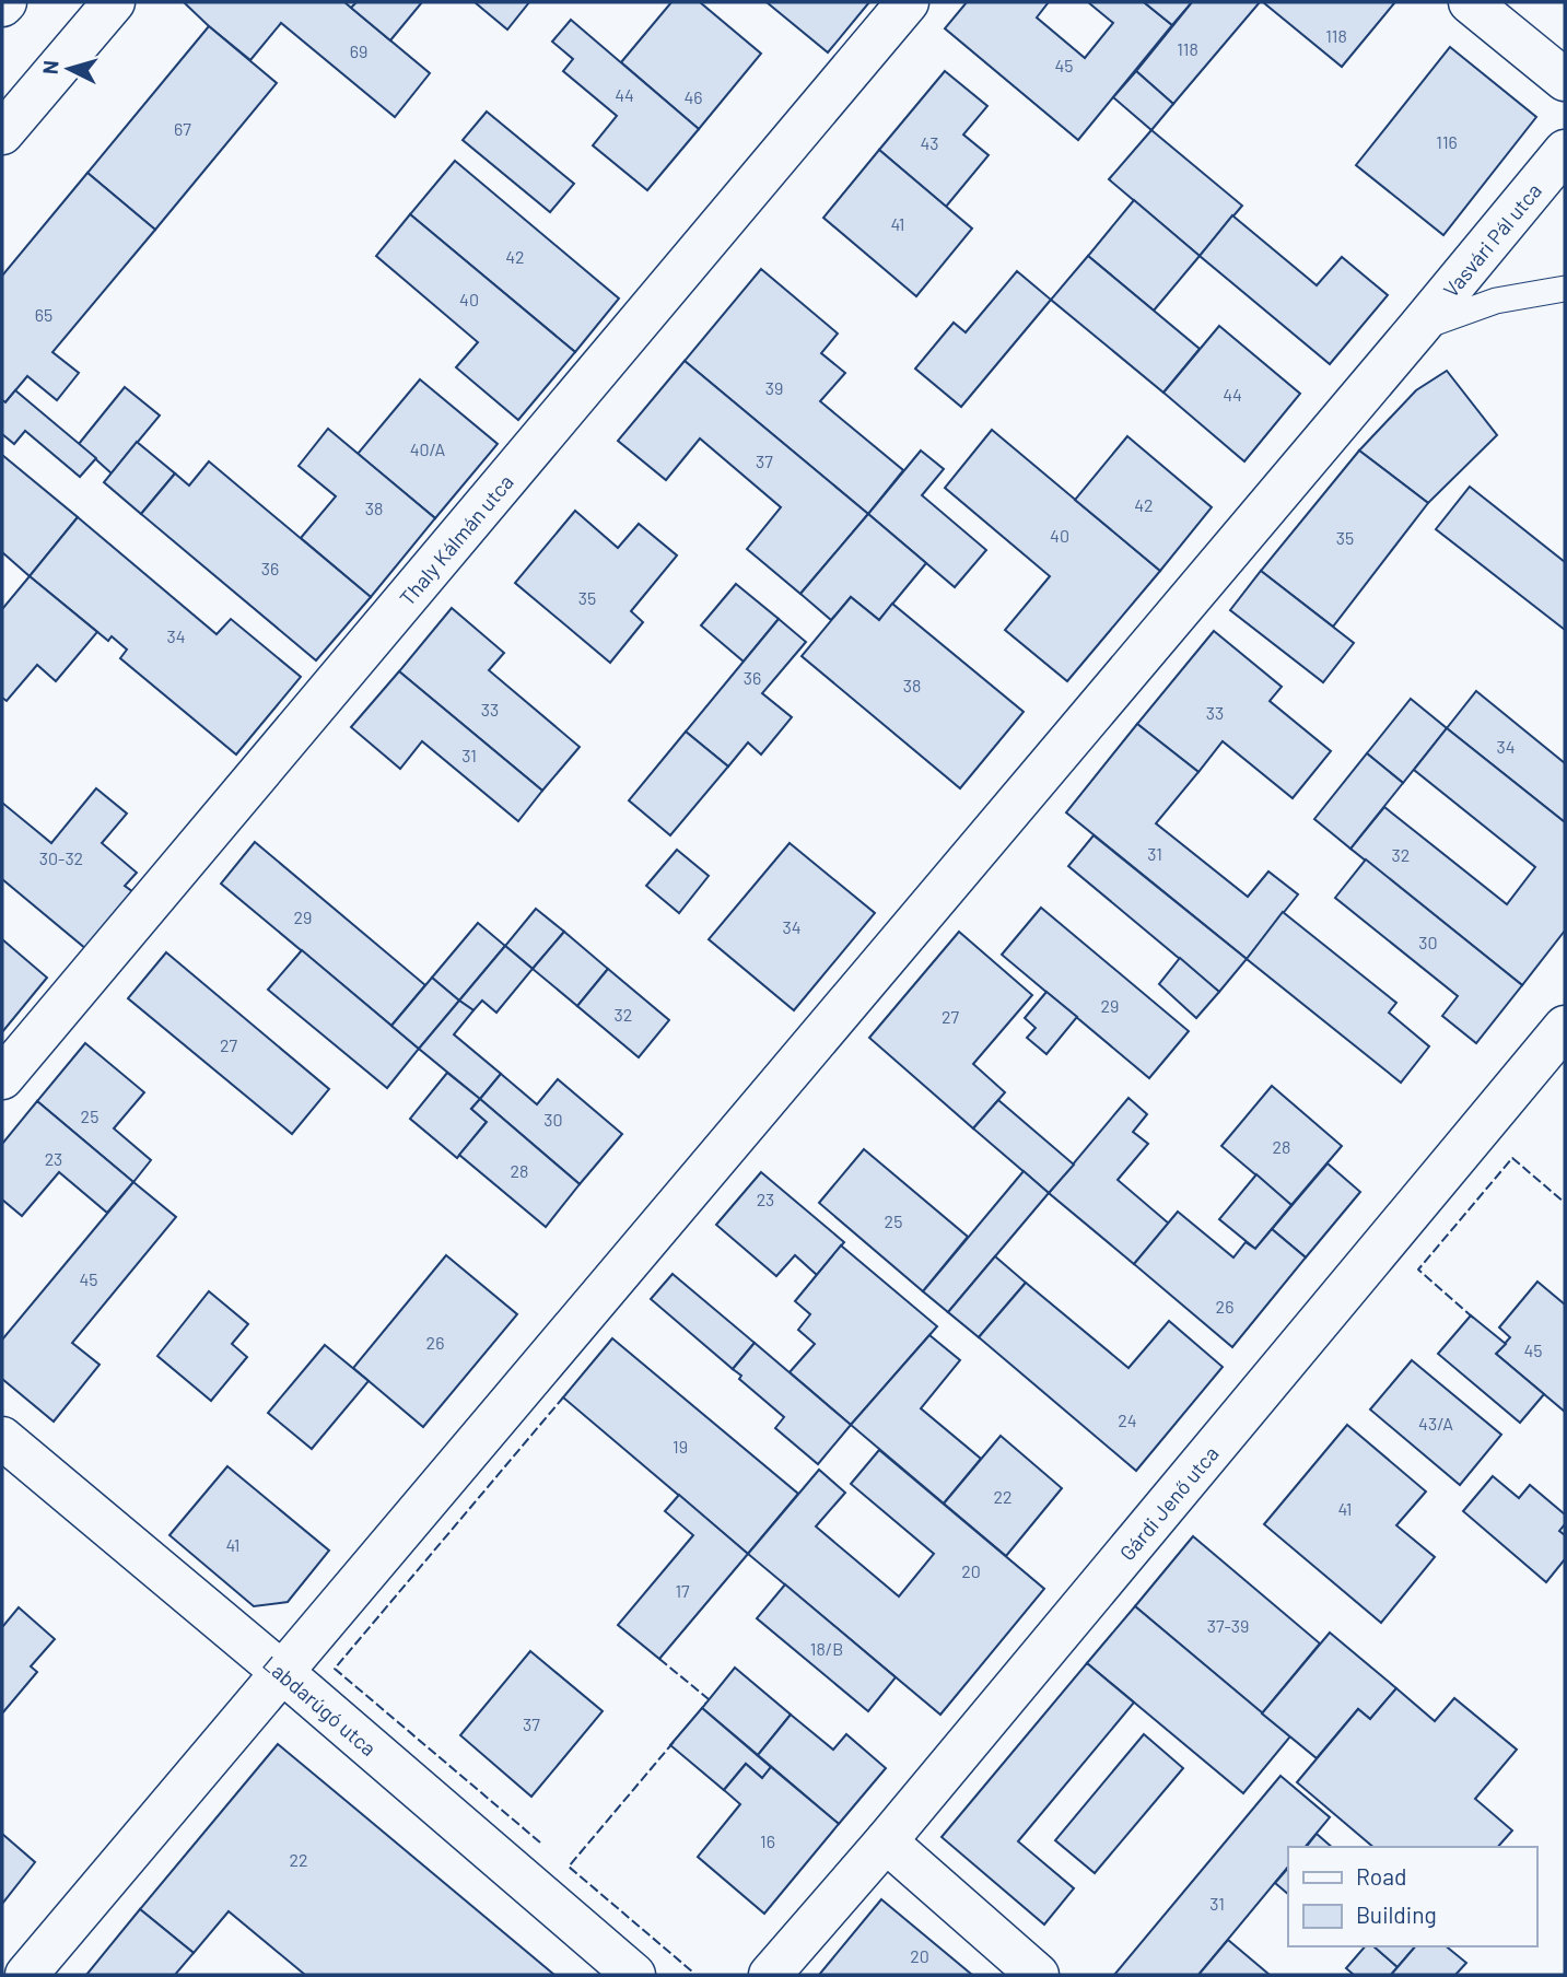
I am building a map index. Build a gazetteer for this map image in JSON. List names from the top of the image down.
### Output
{
  "streets": {
    "street": [
      "Vasvári Pál utca",
      "Thaly Kálmán utca",
      "Gárdi Jenő utca",
      "Labdarúgó utca"
    ]
  },
  "crossings": [
    ["Vasvári Pál utca", "Labdarúgó utca"]
  ],
  "house_numbers": [
    "118",
    "118",
    "69",
    "45",
    "44",
    "46",
    "67",
    "116",
    "43",
    "41",
    "42",
    "40",
    "65",
    "39",
    "44",
    "40/A",
    "37",
    "42",
    "38",
    "40",
    "35",
    "36",
    "35",
    "34",
    "36",
    "38",
    "33",
    "33",
    "34",
    "31",
    "31",
    "32",
    "30-32",
    "29",
    "34",
    "30",
    "29",
    "32",
    "27",
    "27",
    "25",
    "30",
    "28",
    "23",
    "28",
    "23",
    "25",
    "45",
    "26",
    "26",
    "45",
    "24",
    "43/A",
    "19",
    "22",
    "41",
    "41",
    "20",
    "17",
    "37-39",
    "18/B",
    "37",
    "16",
    "22",
    "31",
    "20"
  ],
  "legend": ["Road", "Building"],
  "north": "left"
}
